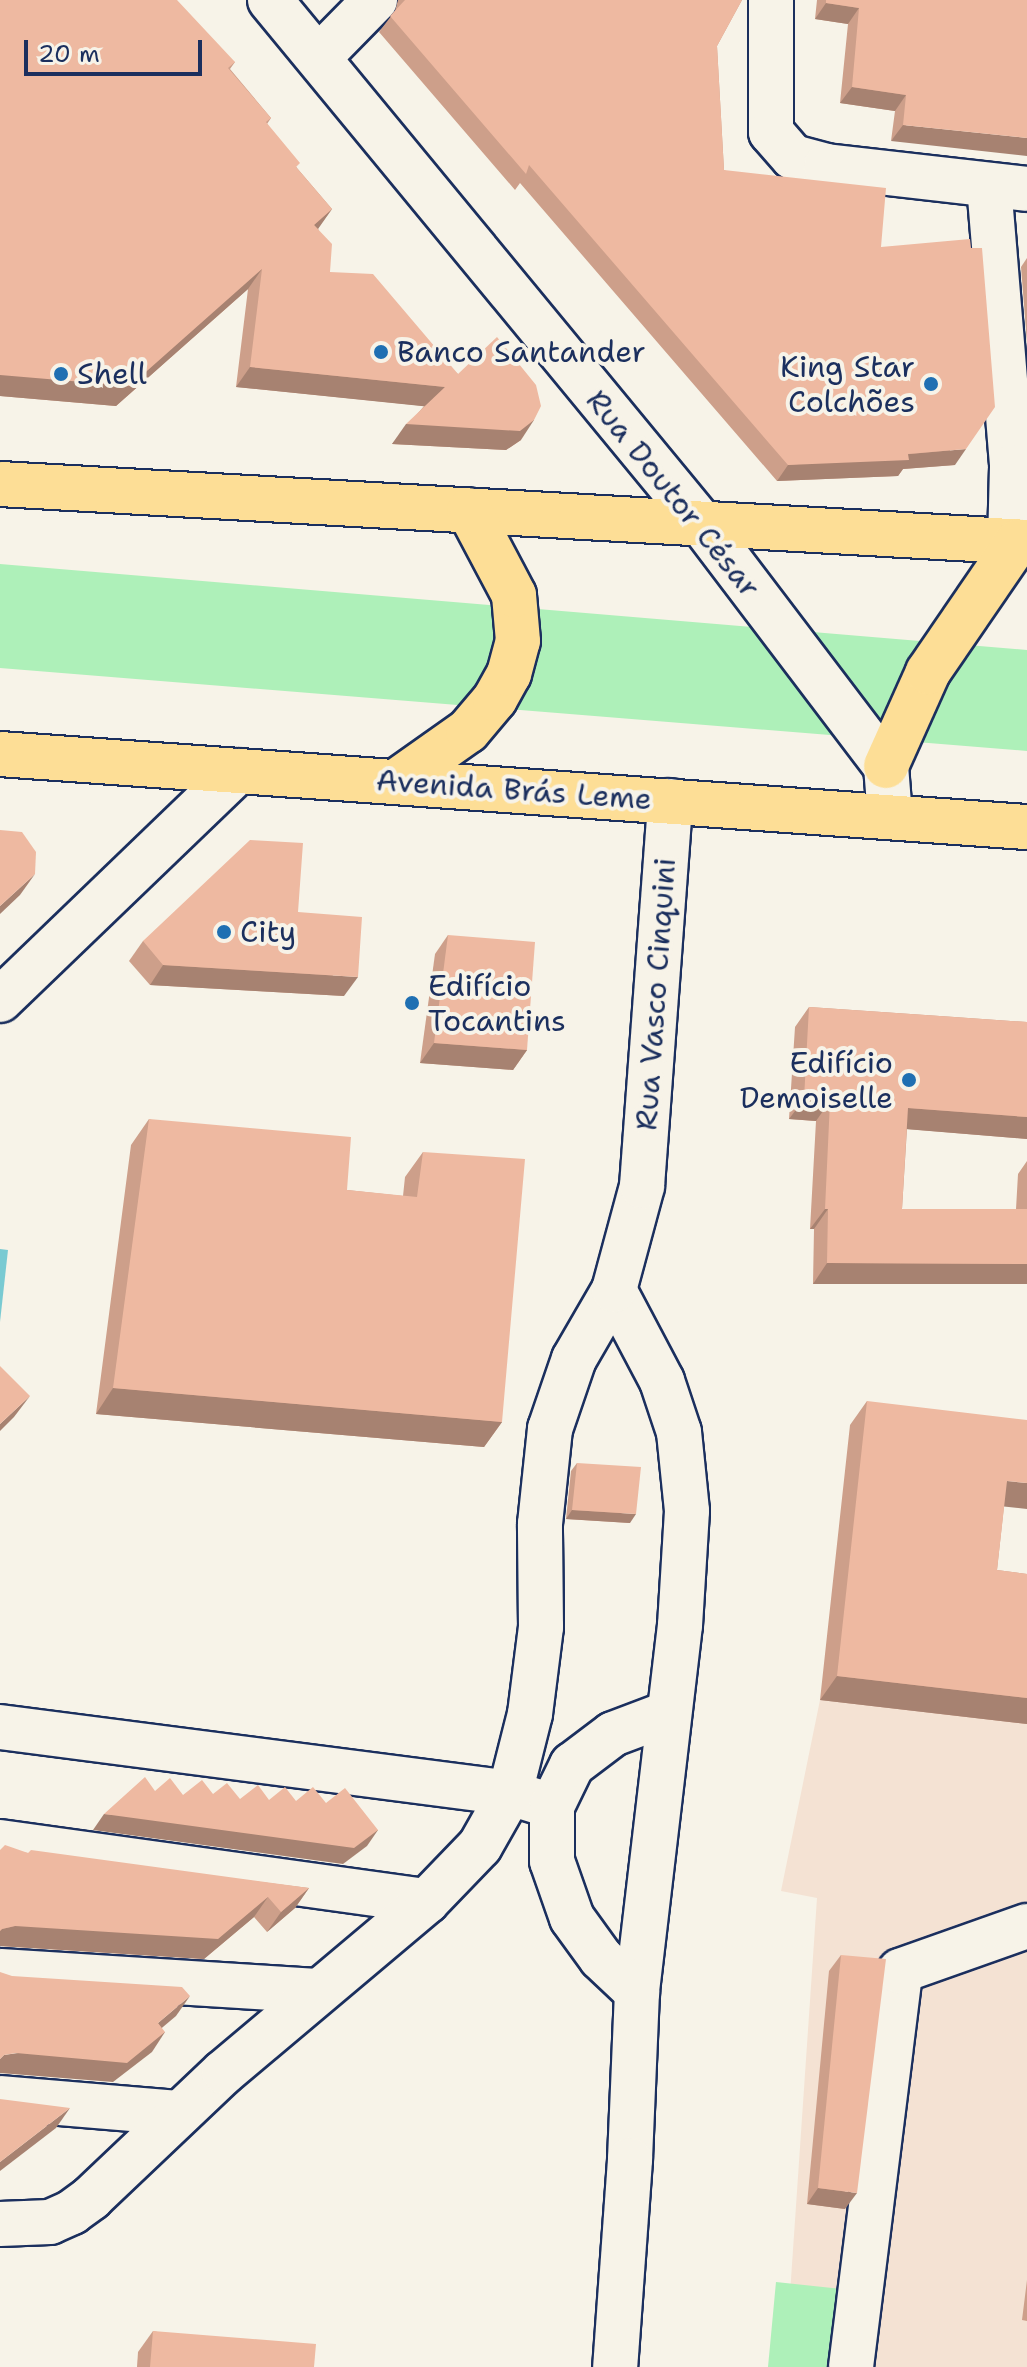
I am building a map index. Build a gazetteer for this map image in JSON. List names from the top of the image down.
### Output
{
  "streets": {
    "main road": ["Avenida Brás Leme"],
    "street": ["Rua Doutor César", "Rua Vasco Cinquini"]
  },
  "crossings": [
    ["Avenida Brás Leme", "Rua Vasco Cinquini"]
  ],
  "places": [
    "Banco Santander",
    "Shell",
    "King Star Colchões",
    "City",
    "Edifício Tocantins",
    "Edifício Demoiselle"
  ],
  "scale_bar": "20 m"
}
